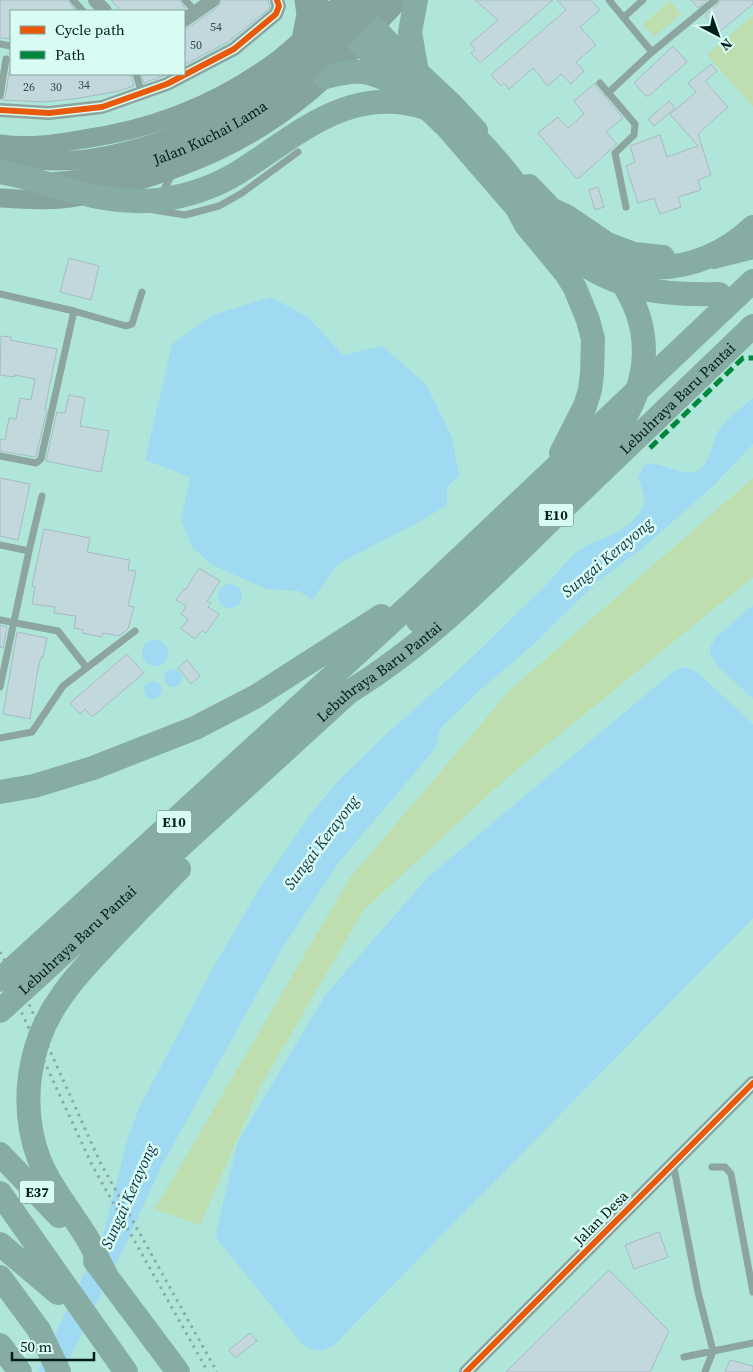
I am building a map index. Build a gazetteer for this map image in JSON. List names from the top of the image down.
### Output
{
  "streets": {
    "highway": ["Lebuhraya Baru Pantai", "E10", "E37"],
    "main road": ["Jalan Kuchai Lama"],
    "street": ["Jalan Desa"]
  },
  "water": ["Sungai Kerayong"],
  "house_numbers": [
    "54",
    "50",
    "34",
    "26",
    "30"
  ],
  "legend": ["Cycle path", "Path"],
  "scale_bar": "50 m",
  "north": "bottom right"
}
